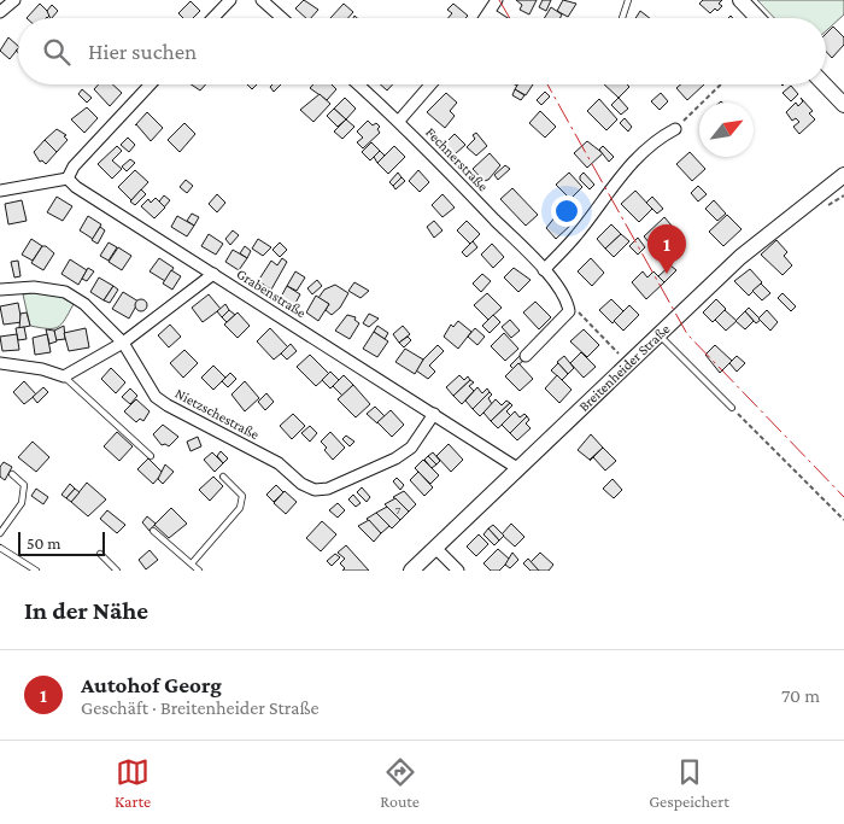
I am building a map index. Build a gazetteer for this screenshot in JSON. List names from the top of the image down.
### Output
{
  "streets": {
    "street": [
      "Fechnerstraße",
      "Grabenstraße",
      "Breitenheider Straße",
      "Nietzschestraße"
    ]
  },
  "crossings": [
    ["Grabenstraße", "Breitenheider Straße"],
    ["Grabenstraße", "Nietzschestraße"]
  ],
  "house_numbers": ["7"],
  "scale_bar": "50 m",
  "north": "top right",
  "page": {
    "search": "Hier suchen",
    "pins": "1",
    "scale": "50 m",
    "heading": "In der Nähe",
    "list": [
      {
        "mark": "1",
        "name": "Autohof Georg",
        "note": "Geschäft · Breitenheider Straße",
        "value": "70 m"
      }
    ],
    "nav": ["Karte", "Route", "Gespeichert"]
  }
}
